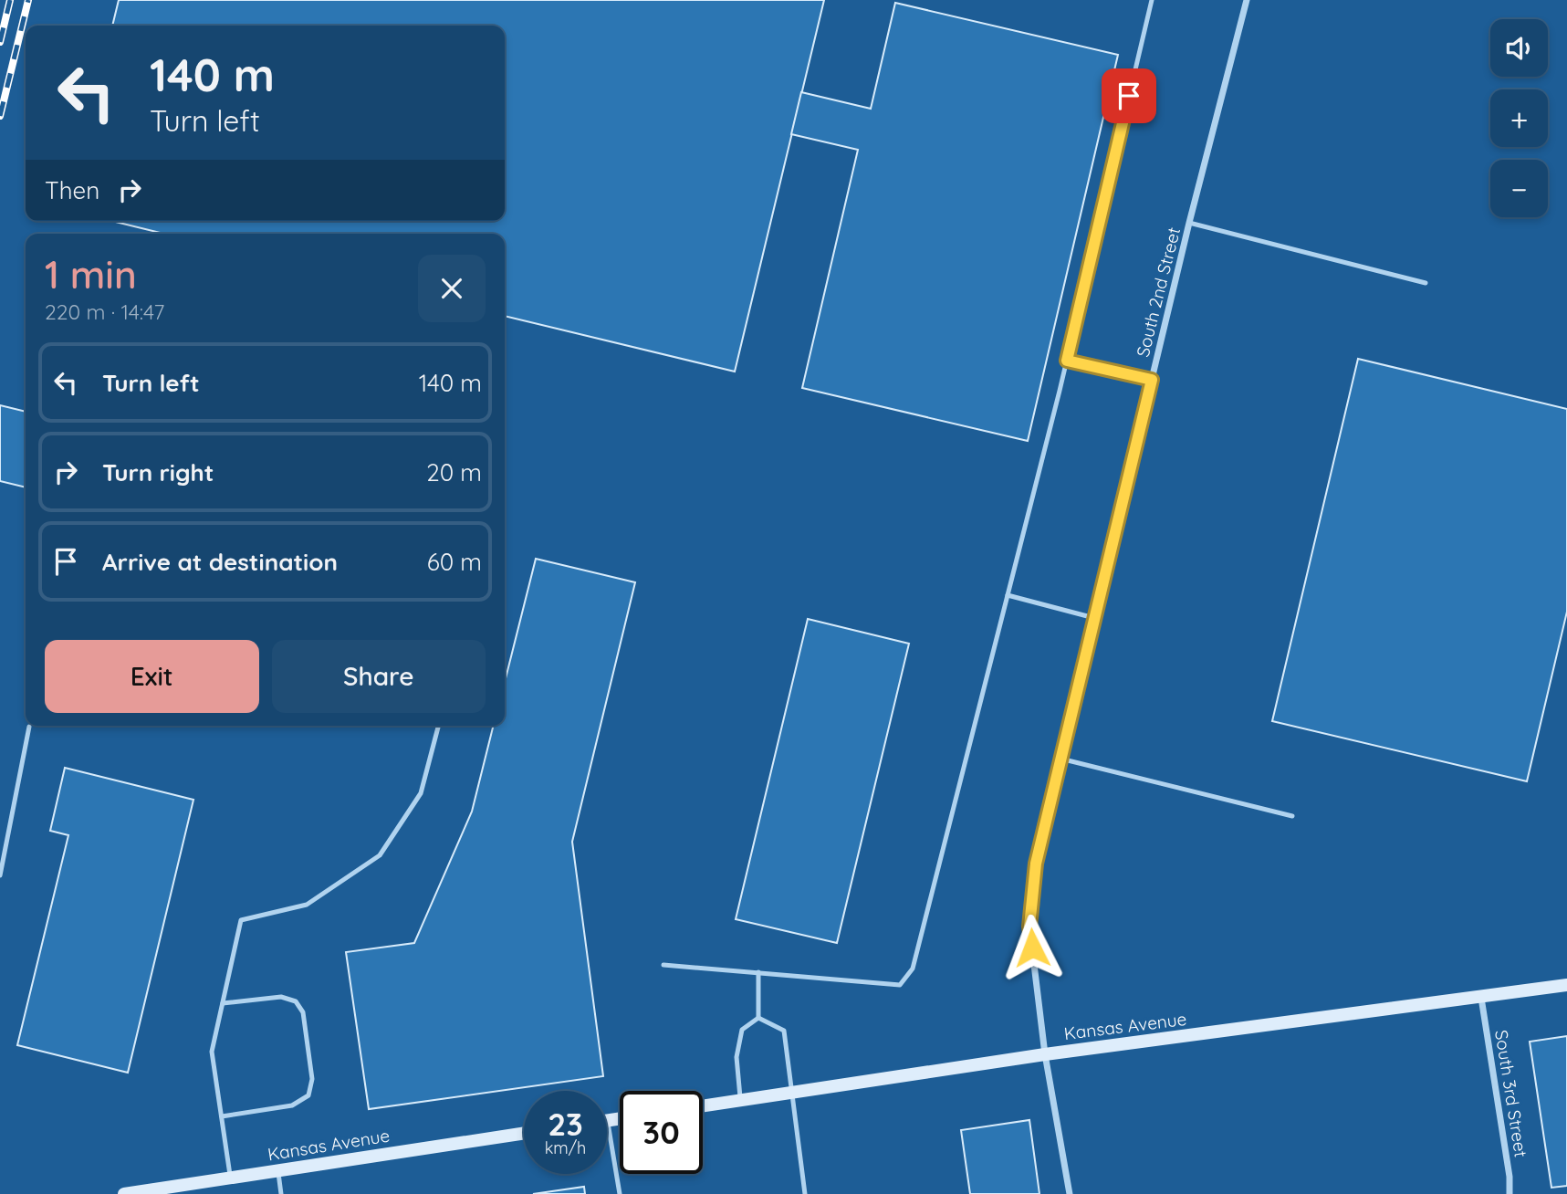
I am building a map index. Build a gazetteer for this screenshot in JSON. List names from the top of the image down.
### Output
{
  "streets": {
    "main road": ["Kansas Avenue"],
    "street": ["South 2nd Street", "South 3rd Street"]
  },
  "crossings": [
    ["South 2nd Street", "Kansas Avenue"],
    ["Kansas Avenue", "South 3rd Street"]
  ],
  "page": {
    "map_buttons": ["+", "−"],
    "turn": ["140 m", "Turn left"],
    "then": "Then",
    "heading": ["1 min", "220 m · 14:47"],
    "list": [
      {
        "name": "Turn left",
        "value": "140 m"
      },
      {
        "name": "Turn right",
        "value": "20 m"
      },
      {
        "name": "Arrive at destination",
        "value": "60 m"
      }
    ],
    "buttons": ["Exit", "Share"],
    "speed": "23 km/h",
    "limit": "30"
  }
}
